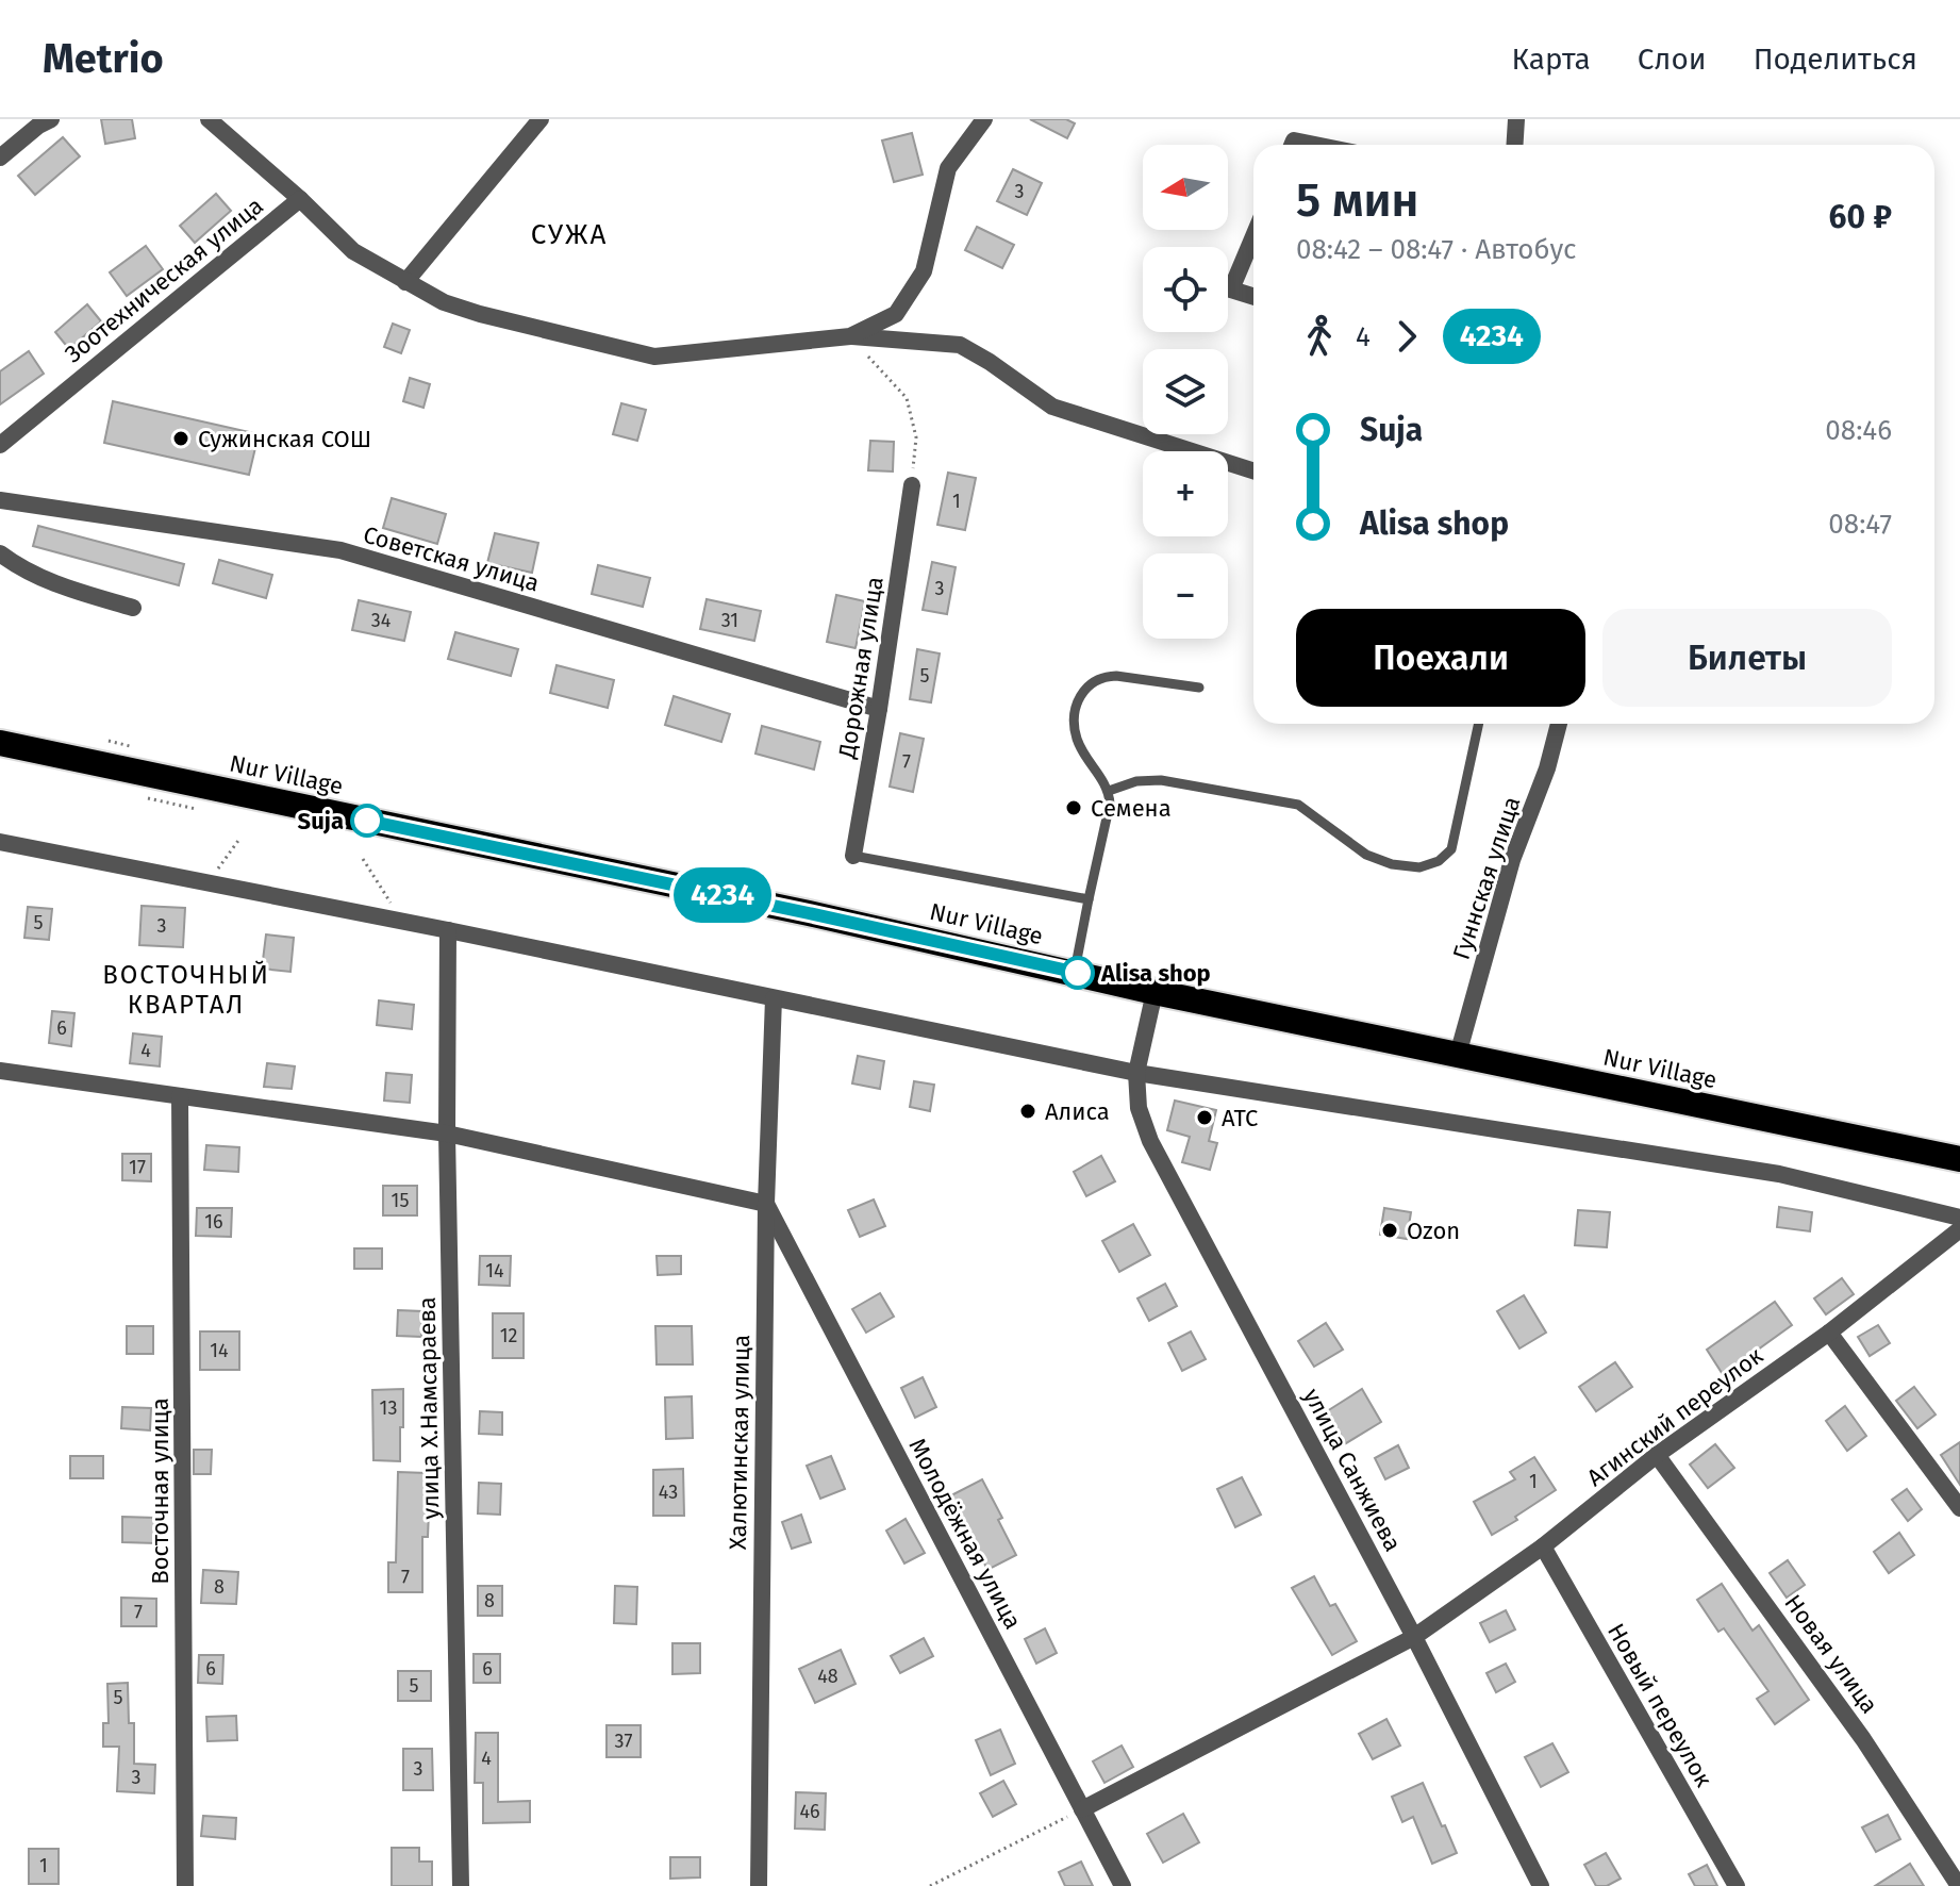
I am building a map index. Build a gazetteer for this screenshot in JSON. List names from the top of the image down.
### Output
{
  "streets": {
    "highway": ["Nur Village"],
    "street": [
      "Зоотехническая улица",
      "Советская улица",
      "Дорожная улица",
      "Гуннская улица",
      "улица Х.Намсараева",
      "Агинский переулок",
      "Халютинская улица",
      "улица Санжиева",
      "Восточная улица",
      "Молодёжная улица",
      "Новая улица",
      "Новый переулок"
    ]
  },
  "crossings": [
    ["Советская улица", "Дорожная улица"],
    ["Nur Village", "Гуннская улица"],
    ["Nur Village", "улица Санжиева"],
    ["Агинский переулок", "улица Санжиева"],
    ["Агинский переулок", "Молодёжная улица"],
    ["Агинский переулок", "Новая улица"],
    ["Агинский переулок", "Новый переулок"],
    ["Халютинская улица", "Молодёжная улица"]
  ],
  "districts": ["СУЖА", "ВОСТОЧНЫЙ КВАРТАЛ"],
  "places": [
    "Сужинская СОШ",
    "Семена",
    "Suja",
    "Alisa shop",
    "Алиса",
    "АТС",
    "Ozon"
  ],
  "lines": ["bus line 4234"],
  "house_numbers": [
    "3",
    "1",
    "3",
    "34",
    "31",
    "5",
    "7",
    "5",
    "3",
    "6",
    "4",
    "17",
    "15",
    "16",
    "14",
    "12",
    "14",
    "13",
    "1",
    "43",
    "7",
    "8",
    "8",
    "7",
    "6",
    "6",
    "48",
    "5",
    "5",
    "37",
    "4",
    "3",
    "3",
    "46",
    "1"
  ],
  "north": "left",
  "page": {
    "header": "Metrio",
    "nav": ["Карта", "Слои", "Поделиться"],
    "on_map": "4234",
    "map_buttons": ["+", "−"],
    "heading": ["5 мин", "08:42 – 08:47 · Автобус", "60 ₽"],
    "legs": ["4", "4234"],
    "list": [
      {
        "name": "Suja",
        "value": "08:46"
      },
      {
        "name": "Alisa shop",
        "value": "08:47"
      }
    ],
    "buttons": ["Поехали", "Билеты"]
  }
}
